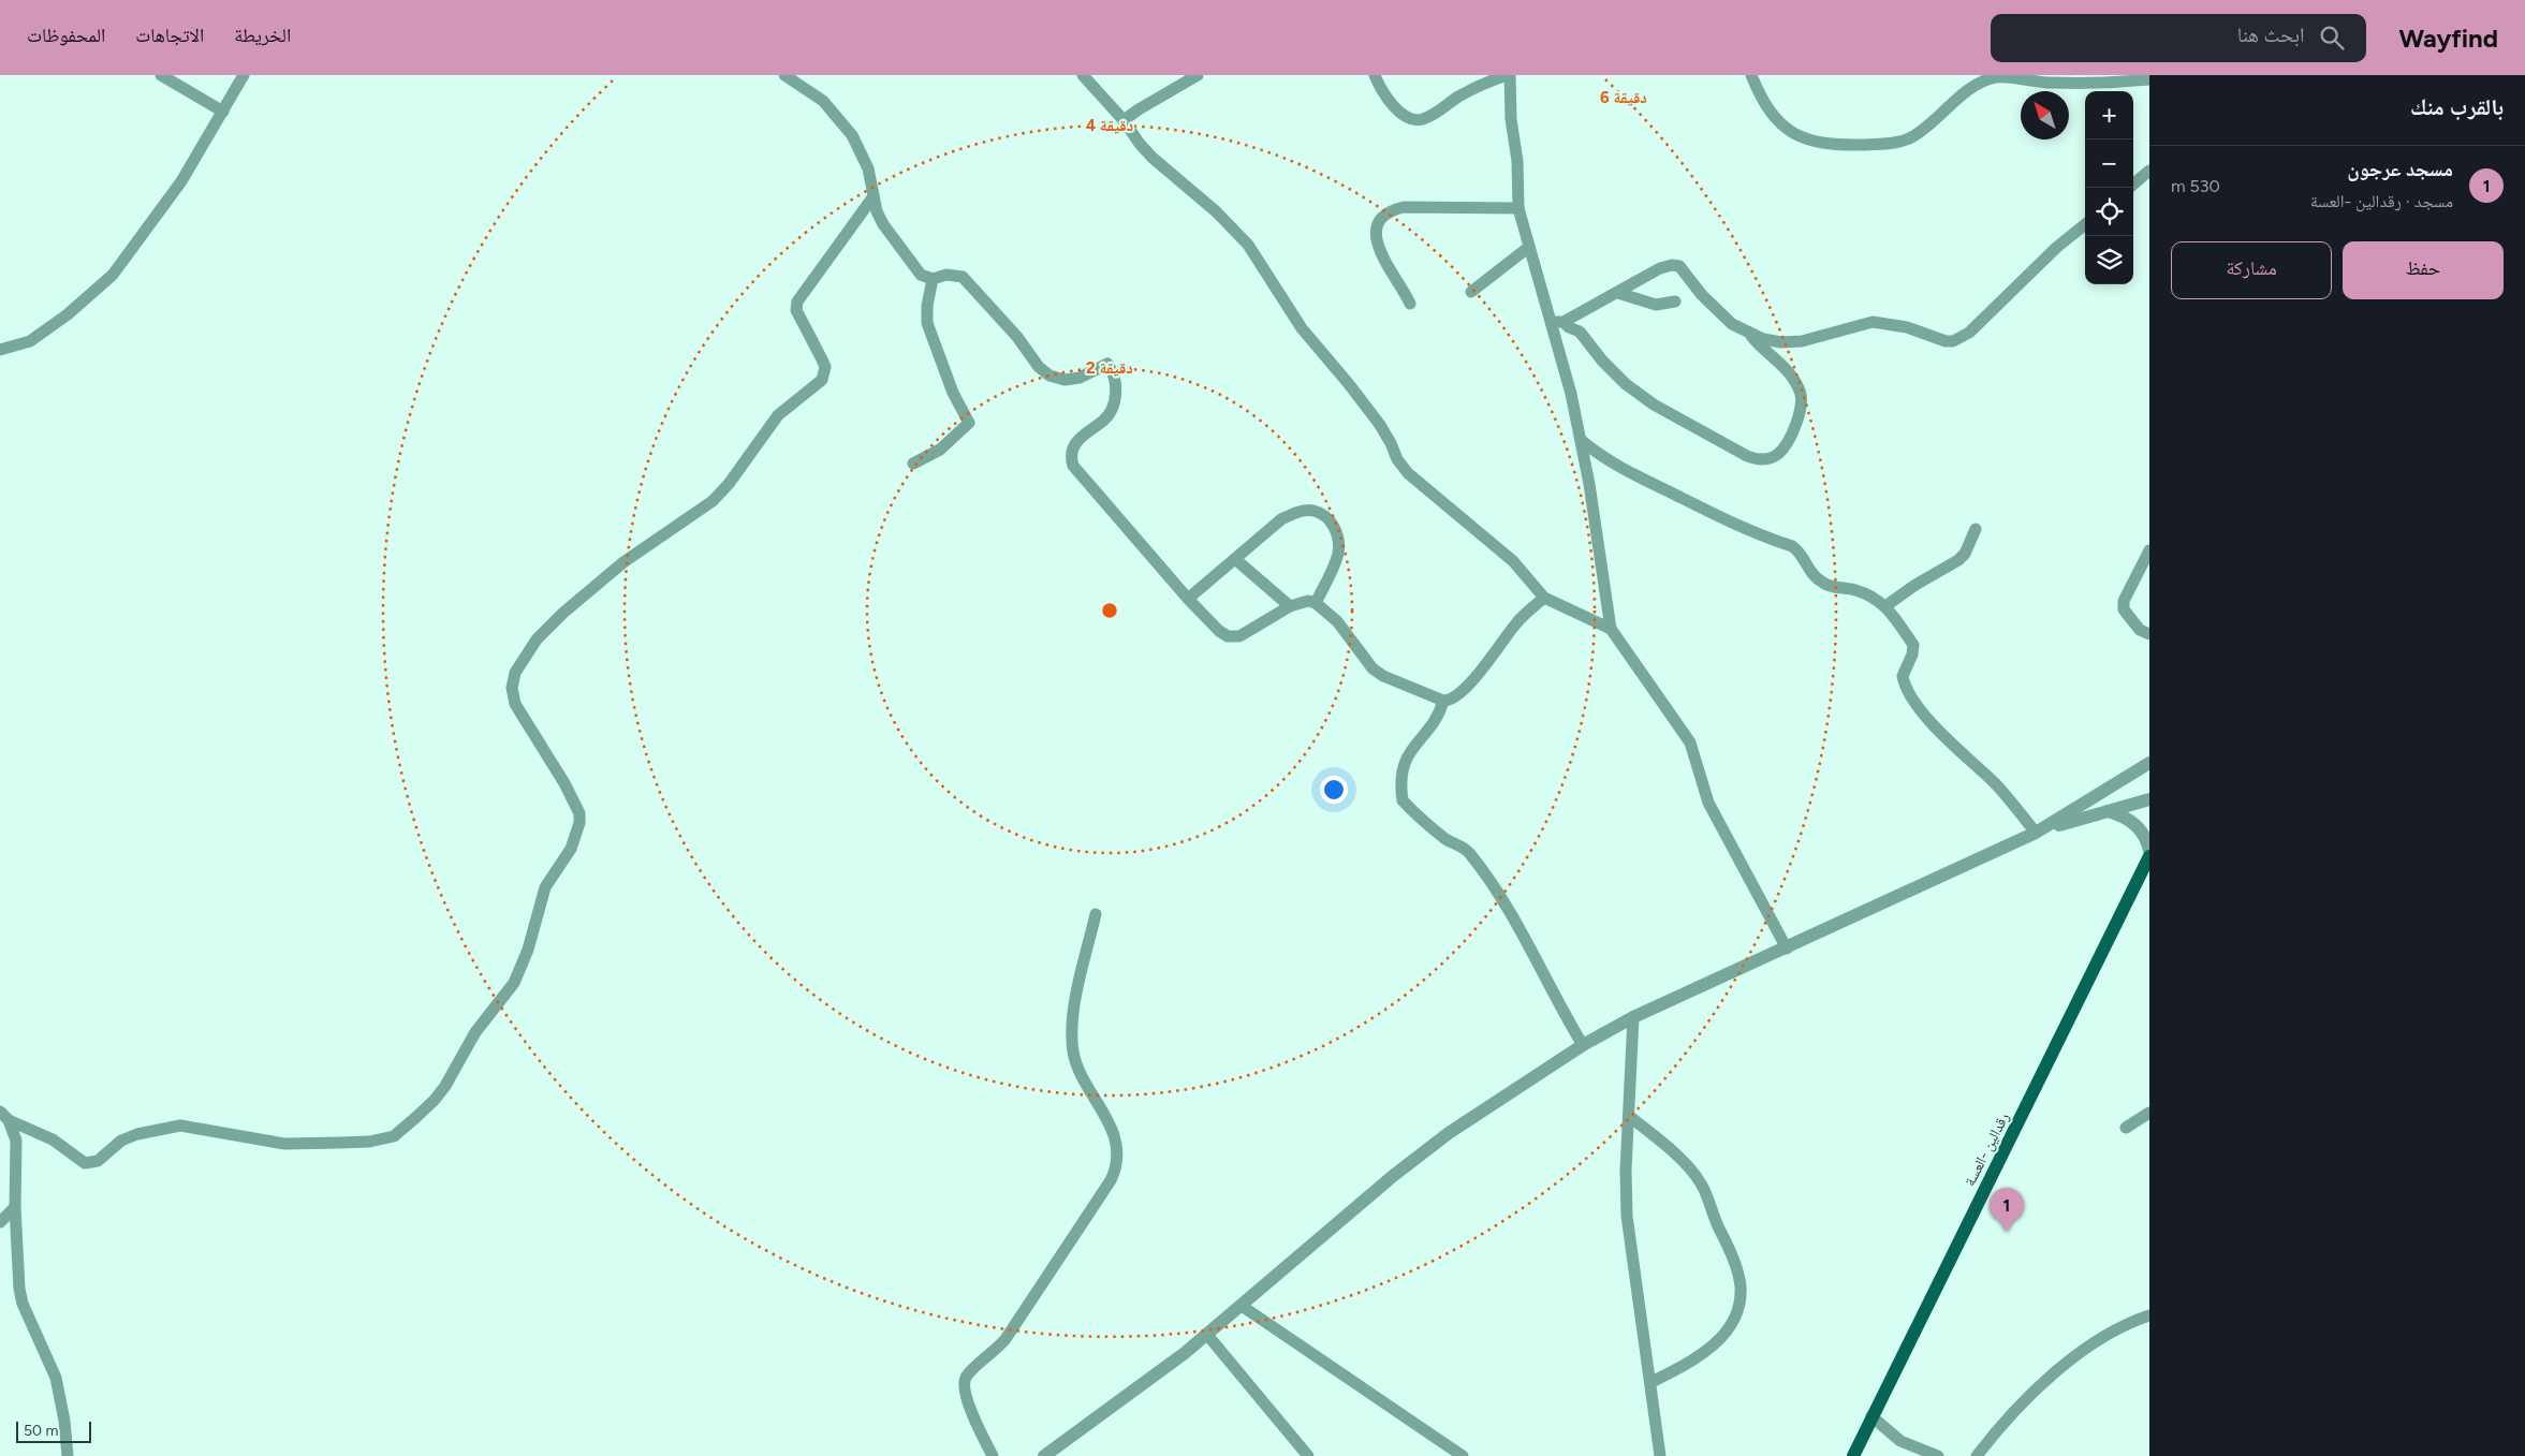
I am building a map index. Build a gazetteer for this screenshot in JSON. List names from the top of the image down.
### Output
{
  "streets": {
    "main road": ["رقدالين -العسة"]
  },
  "scale_bar": "50 m",
  "north": "top left",
  "page": {
    "header": "Wayfind",
    "search": "ابحث هنا",
    "nav": ["الخريطة", "الاتجاهات", "المحفوظات"],
    "heading": "بالقرب منك",
    "map_buttons": ["+", "−"],
    "list": [
      {
        "mark": "1",
        "name": "مسجد عرجون",
        "note": "مسجد · رقدالين -العسة",
        "value": "530 m"
      }
    ],
    "buttons": ["حفظ", "مشاركة"],
    "pins": "1",
    "scale": "50 m"
  },
  "rings": ["6 دقيقة", "4 دقيقة", "2 دقيقة"]
}
